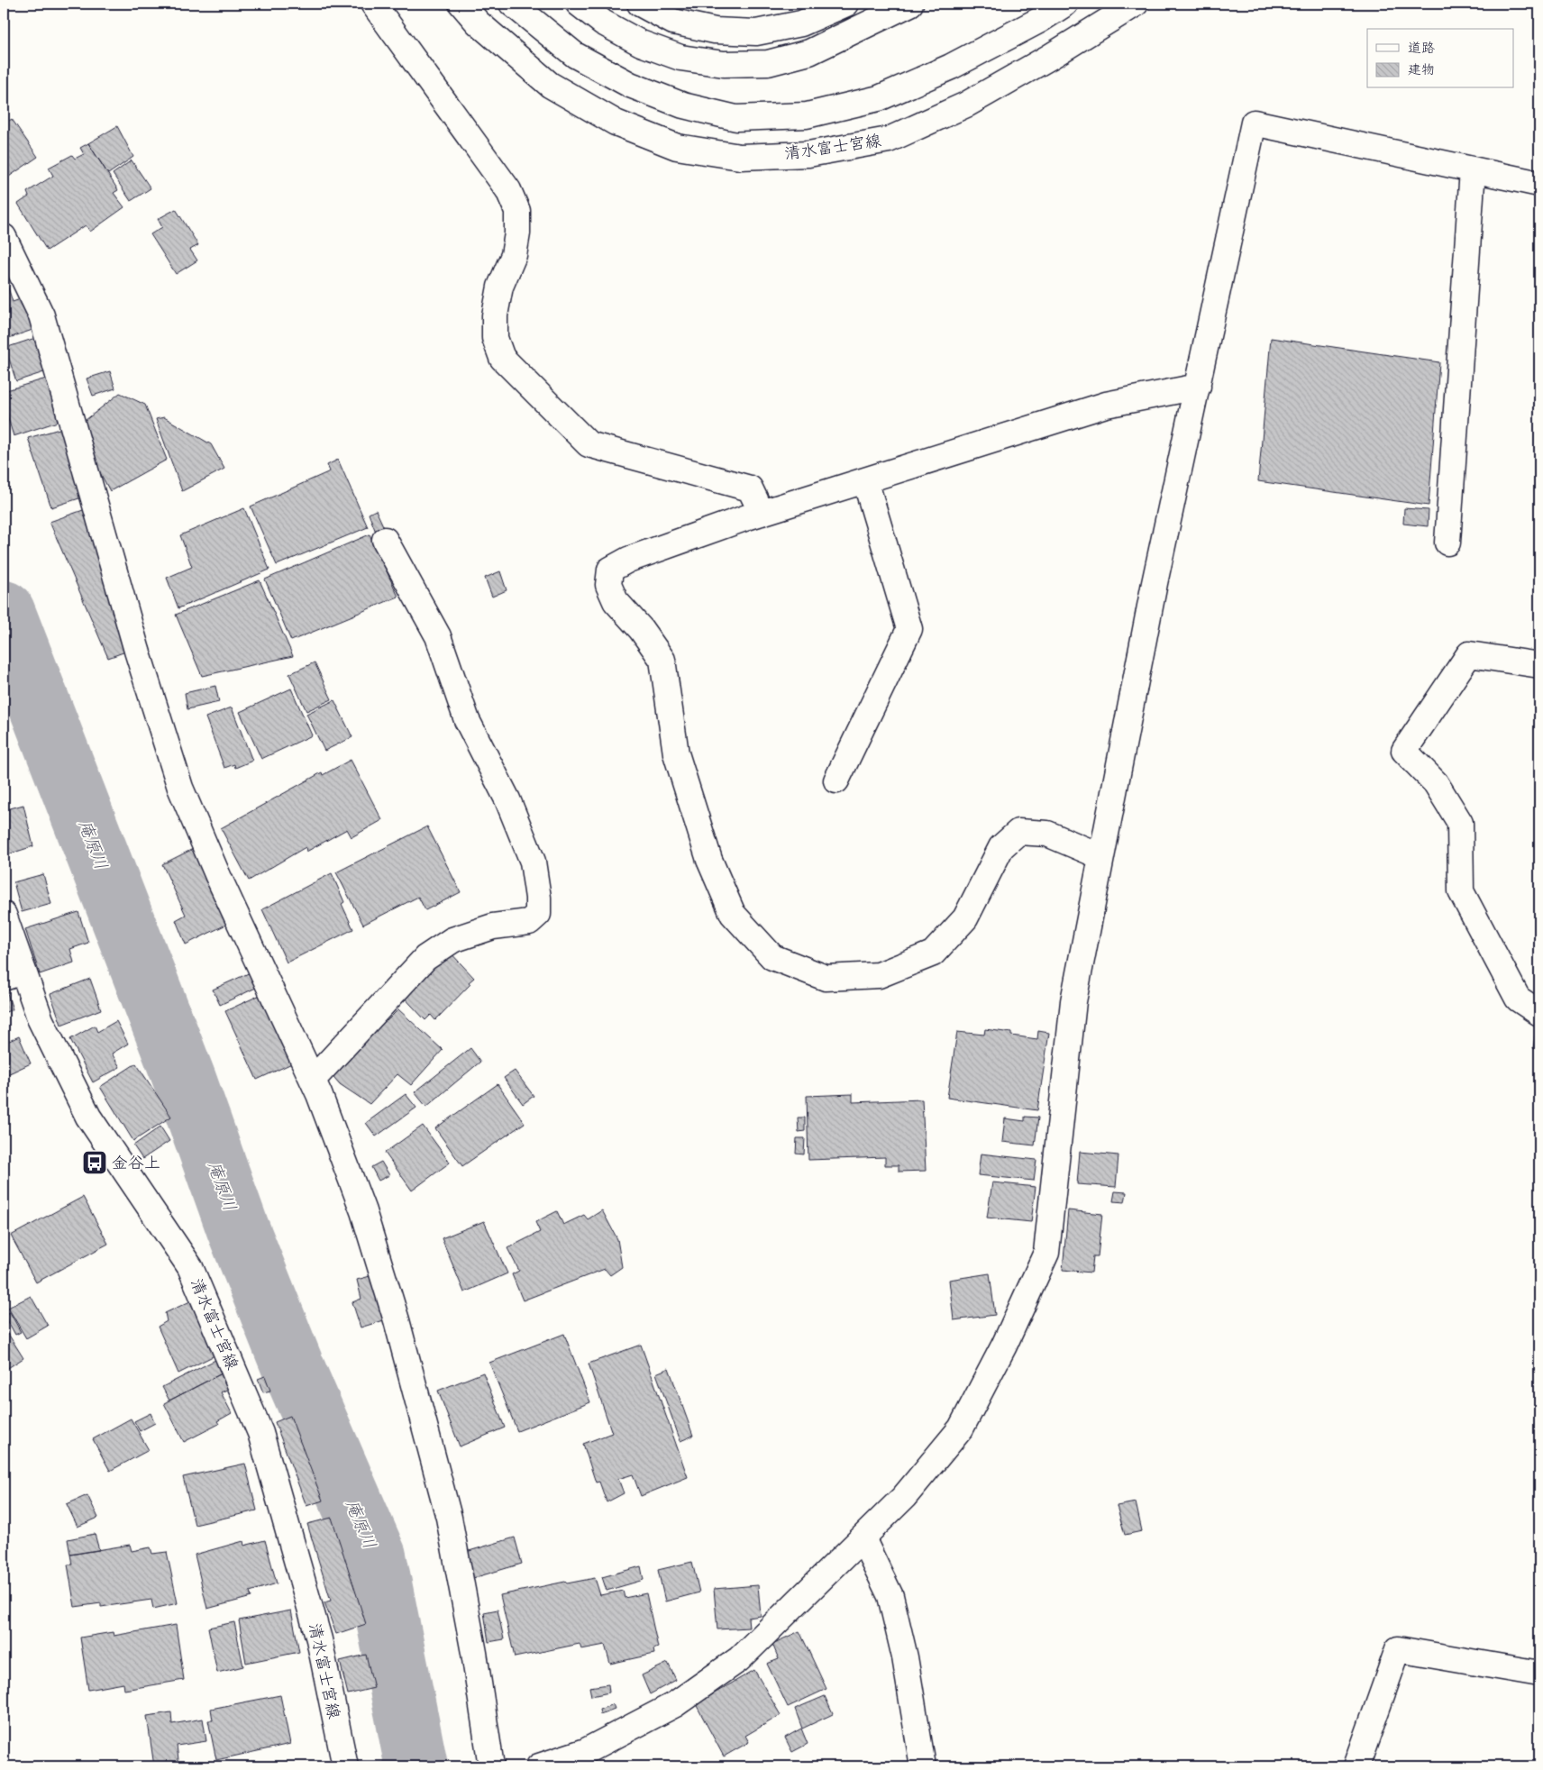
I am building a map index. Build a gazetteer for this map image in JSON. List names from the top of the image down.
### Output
{
  "streets": {
    "main road": ["清水富士宮線"]
  },
  "water": ["庵原川"],
  "places": {
    "bus stop": ["金谷上"]
  },
  "legend": ["道路", "建物"]
}
